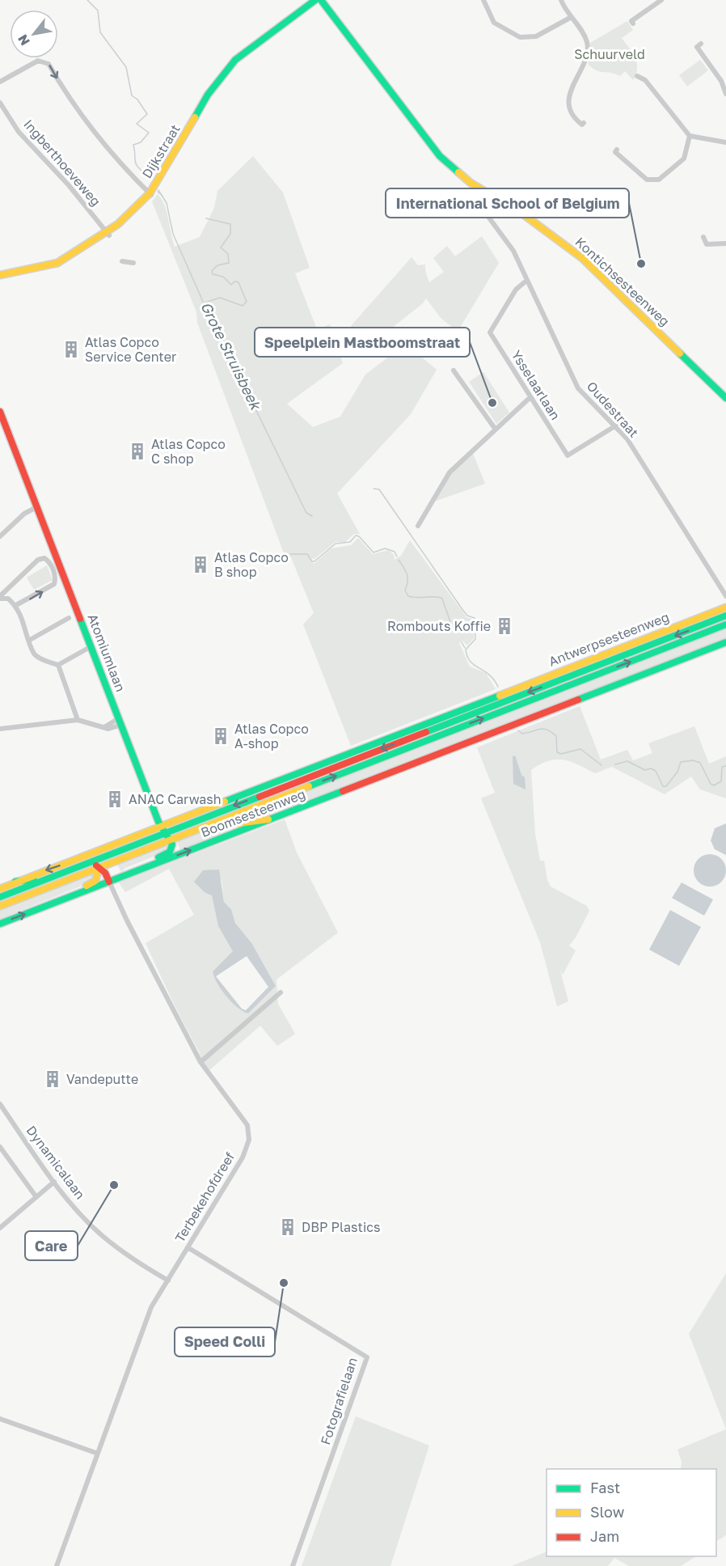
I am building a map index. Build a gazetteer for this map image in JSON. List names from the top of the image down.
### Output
{
  "streets": {
    "main road": [
      "Dijkstraat",
      "Kontichsesteenweg",
      "Antwerpsesteenweg",
      "Atomiumlaan",
      "Boomsesteenweg",
      "Terbekehofdreef"
    ],
    "street": [
      "Ingberthoeveweg",
      "Ysselaarlaan",
      "Oudestraat",
      "Dynamicalaan",
      "Fotografielaan"
    ]
  },
  "crossings": [
    ["Dijkstraat", "Ingberthoeveweg"],
    ["Ysselaarlaan", "Oudestraat"],
    ["Antwerpsesteenweg", "Boomsesteenweg"],
    ["Atomiumlaan", "Boomsesteenweg"],
    ["Boomsesteenweg", "Terbekehofdreef"],
    ["Dynamicalaan", "Terbekehofdreef"],
    ["Terbekehofdreef", "Fotografielaan"]
  ],
  "water": ["Grote Struisbeek"],
  "parks": ["Schuurveld"],
  "places": {
    "other": [
      "International School of Belgium",
      "Speelplein Mastboomstraat",
      "Care",
      "Speed Colli"
    ],
    "building": [
      "Atlas Copco Service Center",
      "Atlas Copco C shop",
      "Atlas Copco B shop",
      "Rombouts Koffie",
      "Atlas Copco A-shop",
      "ANAC Carwash",
      "Vandeputte",
      "DBP Plastics"
    ]
  },
  "legend": ["Fast", "Slow", "Jam"],
  "north": "bottom left"
}
